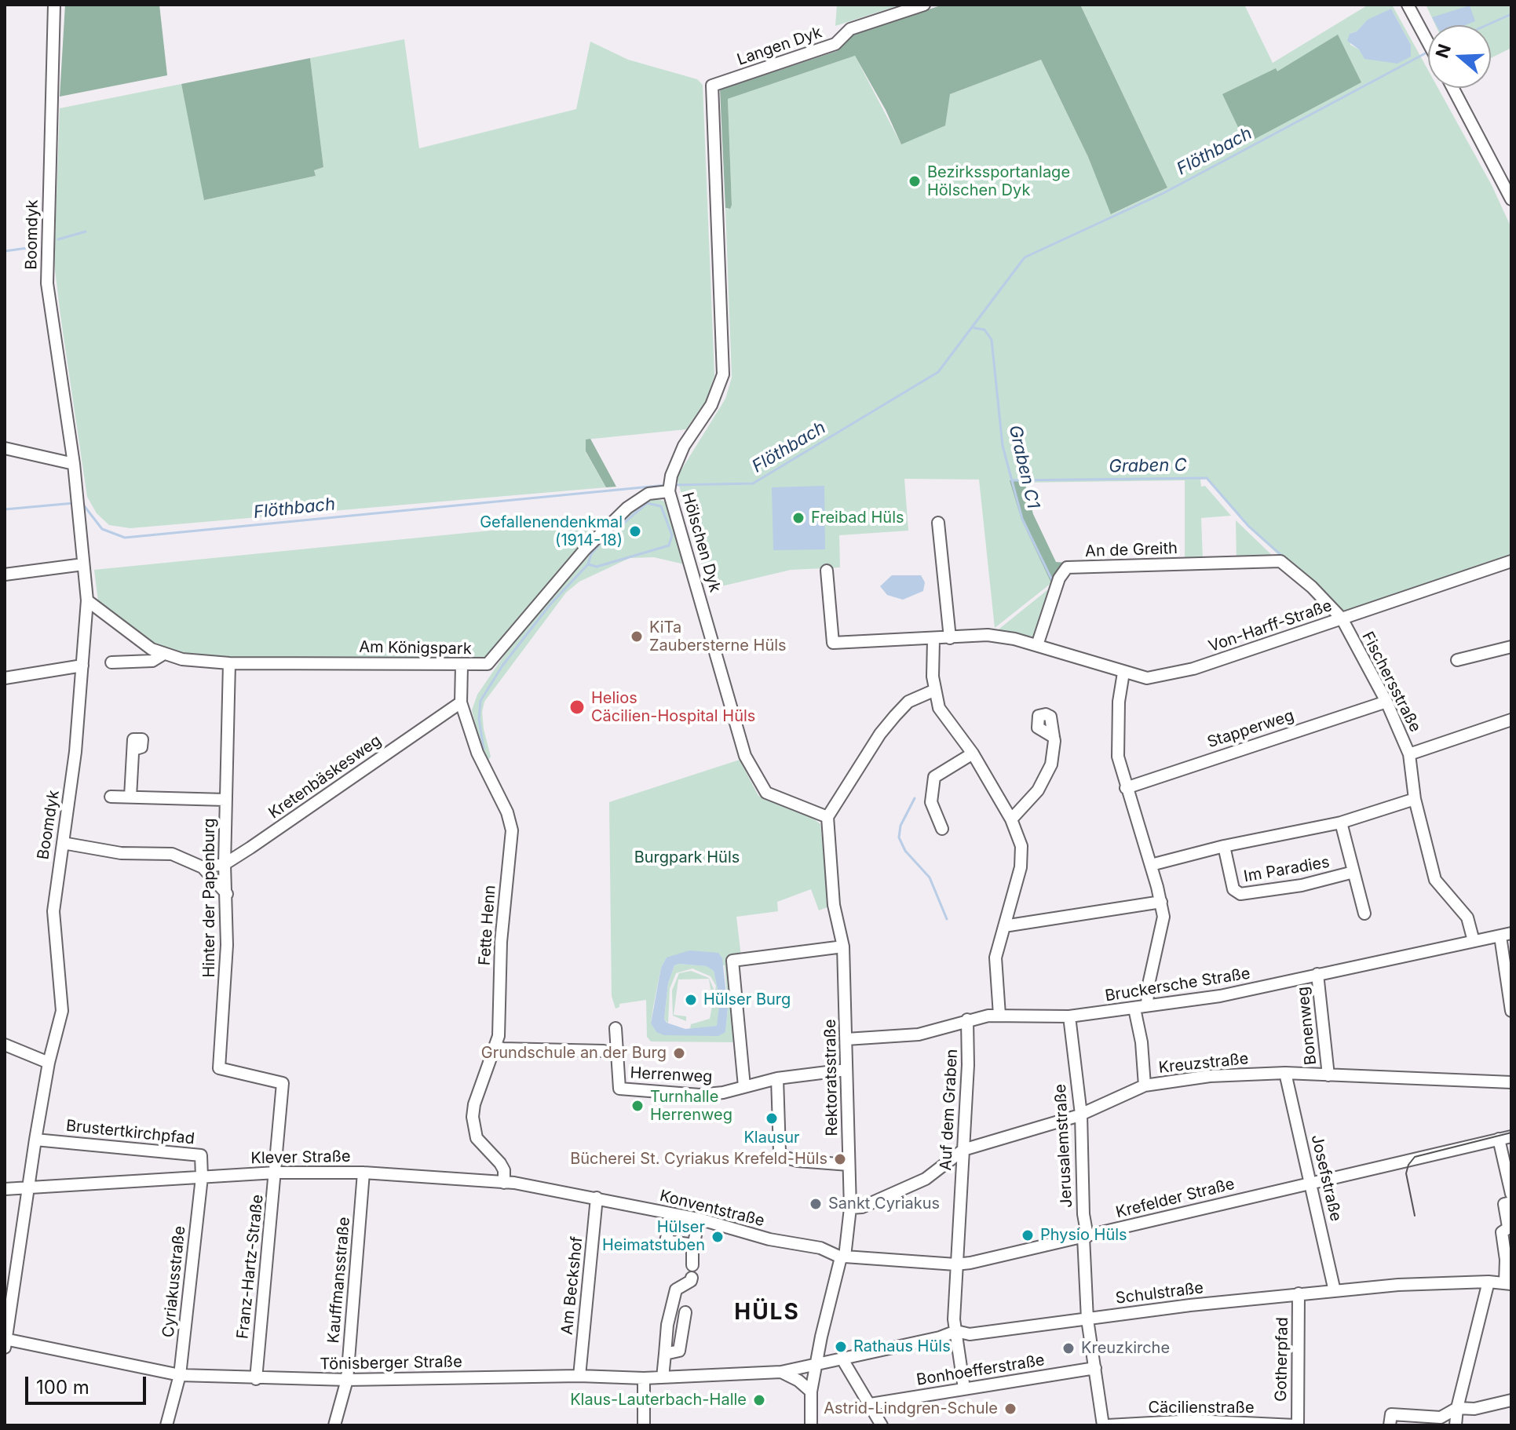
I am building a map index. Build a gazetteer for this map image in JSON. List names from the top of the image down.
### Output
{
  "streets": {
    "street": [
      "Langen Dyk",
      "Boomdyk",
      "Hölschen Dyk",
      "An de Greith",
      "Von-Harff-Straße",
      "Am Königspark",
      "Fischersstraße",
      "Stapperweg",
      "Kretenbäskesweg",
      "Im Paradies",
      "Hinter der Papenburg",
      "Fette Henn",
      "Bruckersche Straße",
      "Bonenweg",
      "Kreuzstraße",
      "Herrenweg",
      "Rektoratsstraße",
      "Auf dem Graben",
      "Brustertkirchpfad",
      "Jerusalemstraße",
      "Klever Straße",
      "Josefstraße",
      "Krefelder Straße",
      "Konventstraße",
      "Franz-Hartz-Straße",
      "Kauffmansstraße",
      "Cyriakusstraße",
      "Am Beckshof",
      "Schulstraße",
      "Gotherpfad",
      "Tönisberger Straße",
      "Bonhoefferstraße",
      "Cäcilienstraße"
    ]
  },
  "crossings": [
    ["Langen Dyk", "Hölschen Dyk"],
    ["Boomdyk", "Am Königspark"],
    ["Boomdyk", "Brustertkirchpfad"],
    ["Boomdyk", "Klever Straße"],
    ["Boomdyk", "Tönisberger Straße"],
    ["Hölschen Dyk", "Am Königspark"],
    ["Hölschen Dyk", "Rektoratsstraße"],
    ["An de Greith", "Von-Harff-Straße"],
    ["An de Greith", "Fischersstraße"],
    ["Von-Harff-Straße", "Fischersstraße"],
    ["Am Königspark", "Hinter der Papenburg"],
    ["Am Königspark", "Fette Henn"],
    ["Fischersstraße", "Stapperweg"],
    ["Fischersstraße", "Bruckersche Straße"],
    ["Kretenbäskesweg", "Hinter der Papenburg"],
    ["Kretenbäskesweg", "Fette Henn"],
    ["Hinter der Papenburg", "Franz-Hartz-Straße"],
    ["Fette Henn", "Klever Straße"],
    ["Bruckersche Straße", "Bonenweg"],
    ["Bruckersche Straße", "Rektoratsstraße"],
    ["Bruckersche Straße", "Auf dem Graben"],
    ["Bruckersche Straße", "Jerusalemstraße"],
    ["Bonenweg", "Kreuzstraße"],
    ["Kreuzstraße", "Rektoratsstraße"],
    ["Kreuzstraße", "Auf dem Graben"],
    ["Kreuzstraße", "Jerusalemstraße"],
    ["Kreuzstraße", "Josefstraße"],
    ["Herrenweg", "Rektoratsstraße"],
    ["Rektoratsstraße", "Krefelder Straße"],
    ["Rektoratsstraße", "Konventstraße"],
    ["Rektoratsstraße", "Schulstraße"],
    ["Rektoratsstraße", "Tönisberger Straße"],
    ["Auf dem Graben", "Krefelder Straße"],
    ["Auf dem Graben", "Schulstraße"],
    ["Auf dem Graben", "Bonhoefferstraße"],
    ["Brustertkirchpfad", "Klever Straße"],
    ["Brustertkirchpfad", "Cyriakusstraße"],
    ["Jerusalemstraße", "Krefelder Straße"],
    ["Jerusalemstraße", "Schulstraße"],
    ["Jerusalemstraße", "Bonhoefferstraße"],
    ["Jerusalemstraße", "Cäcilienstraße"],
    ["Klever Straße", "Konventstraße"],
    ["Klever Straße", "Franz-Hartz-Straße"],
    ["Klever Straße", "Kauffmansstraße"],
    ["Klever Straße", "Cyriakusstraße"],
    ["Klever Straße", "Am Beckshof"],
    ["Josefstraße", "Krefelder Straße"],
    ["Josefstraße", "Schulstraße"],
    ["Krefelder Straße", "Konventstraße"],
    ["Konventstraße", "Am Beckshof"],
    ["Franz-Hartz-Straße", "Tönisberger Straße"],
    ["Kauffmansstraße", "Tönisberger Straße"],
    ["Cyriakusstraße", "Tönisberger Straße"],
    ["Am Beckshof", "Tönisberger Straße"],
    ["Schulstraße", "Gotherpfad"],
    ["Schulstraße", "Tönisberger Straße"],
    ["Gotherpfad", "Cäcilienstraße"]
  ],
  "districts": ["HÜLS"],
  "water": ["Flöthbach", "Graben C", "Graben C1"],
  "parks": ["Burgpark Hüls"],
  "places": [
    "Bezirkssportanlage Hölschen Dyk",
    "Freibad Hüls",
    "Gefallenendenkmal (1914-18)",
    "KiTa Zaubersterne Hüls",
    "Helios Cäcilien-Hospital Hüls",
    "Hülser Burg",
    "Grundschule an der Burg",
    "Turnhalle Herrenweg",
    "Klausur",
    "Bücherei St. Cyriakus Krefeld-Hüls",
    "Sankt Cyriakus",
    "Physio Hüls",
    "Hülser Heimatstuben",
    "Rathaus Hüls",
    "Kreuzkirche",
    "Klaus-Lauterbach-Halle",
    "Astrid-Lindgren-Schule"
  ],
  "scale_bar": "100 m",
  "north": "left"
}
